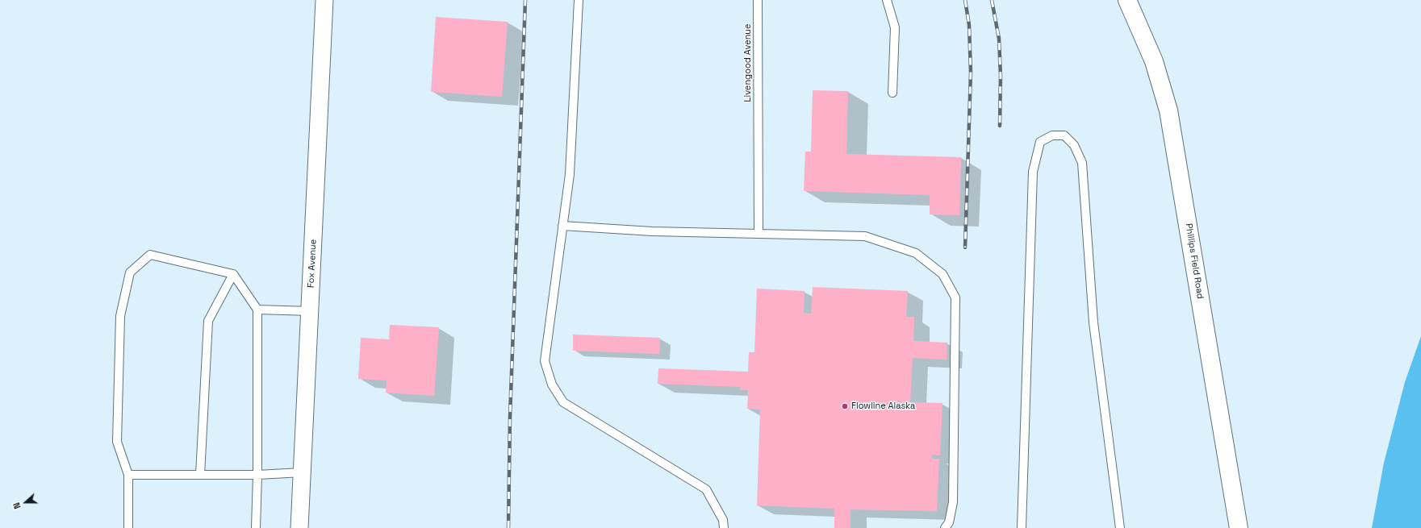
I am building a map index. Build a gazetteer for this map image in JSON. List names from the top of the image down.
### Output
{
  "streets": {
    "street": ["Phillips Field Road", "Fox Avenue"],
    "lane": ["Livengood Avenue"]
  },
  "places": ["Flowline Alaska"],
  "north": "left"
}
